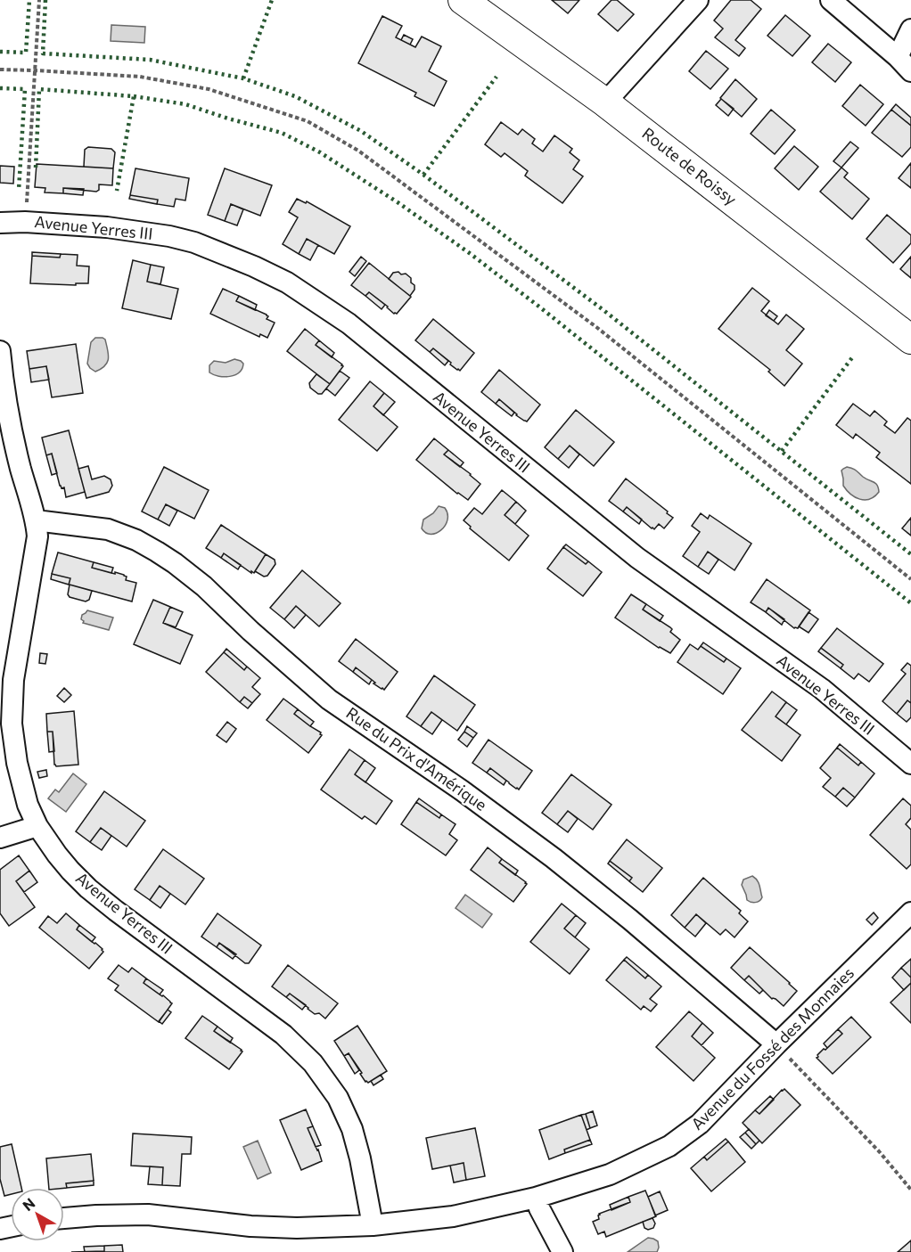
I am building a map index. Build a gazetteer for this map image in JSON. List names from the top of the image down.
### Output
{
  "streets": {
    "main road": ["Route de Roissy"],
    "street": ["Avenue Yerres III", "Rue du Prix d'Amérique", "Avenue du Fossé des Monnaies"]
  },
  "crossings": [
    ["Avenue Yerres III", "Rue du Prix d'Amérique"],
    ["Avenue Yerres III", "Avenue du Fossé des Monnaies"],
    ["Rue du Prix d'Amérique", "Avenue du Fossé des Monnaies"]
  ],
  "north": "top left"
}
